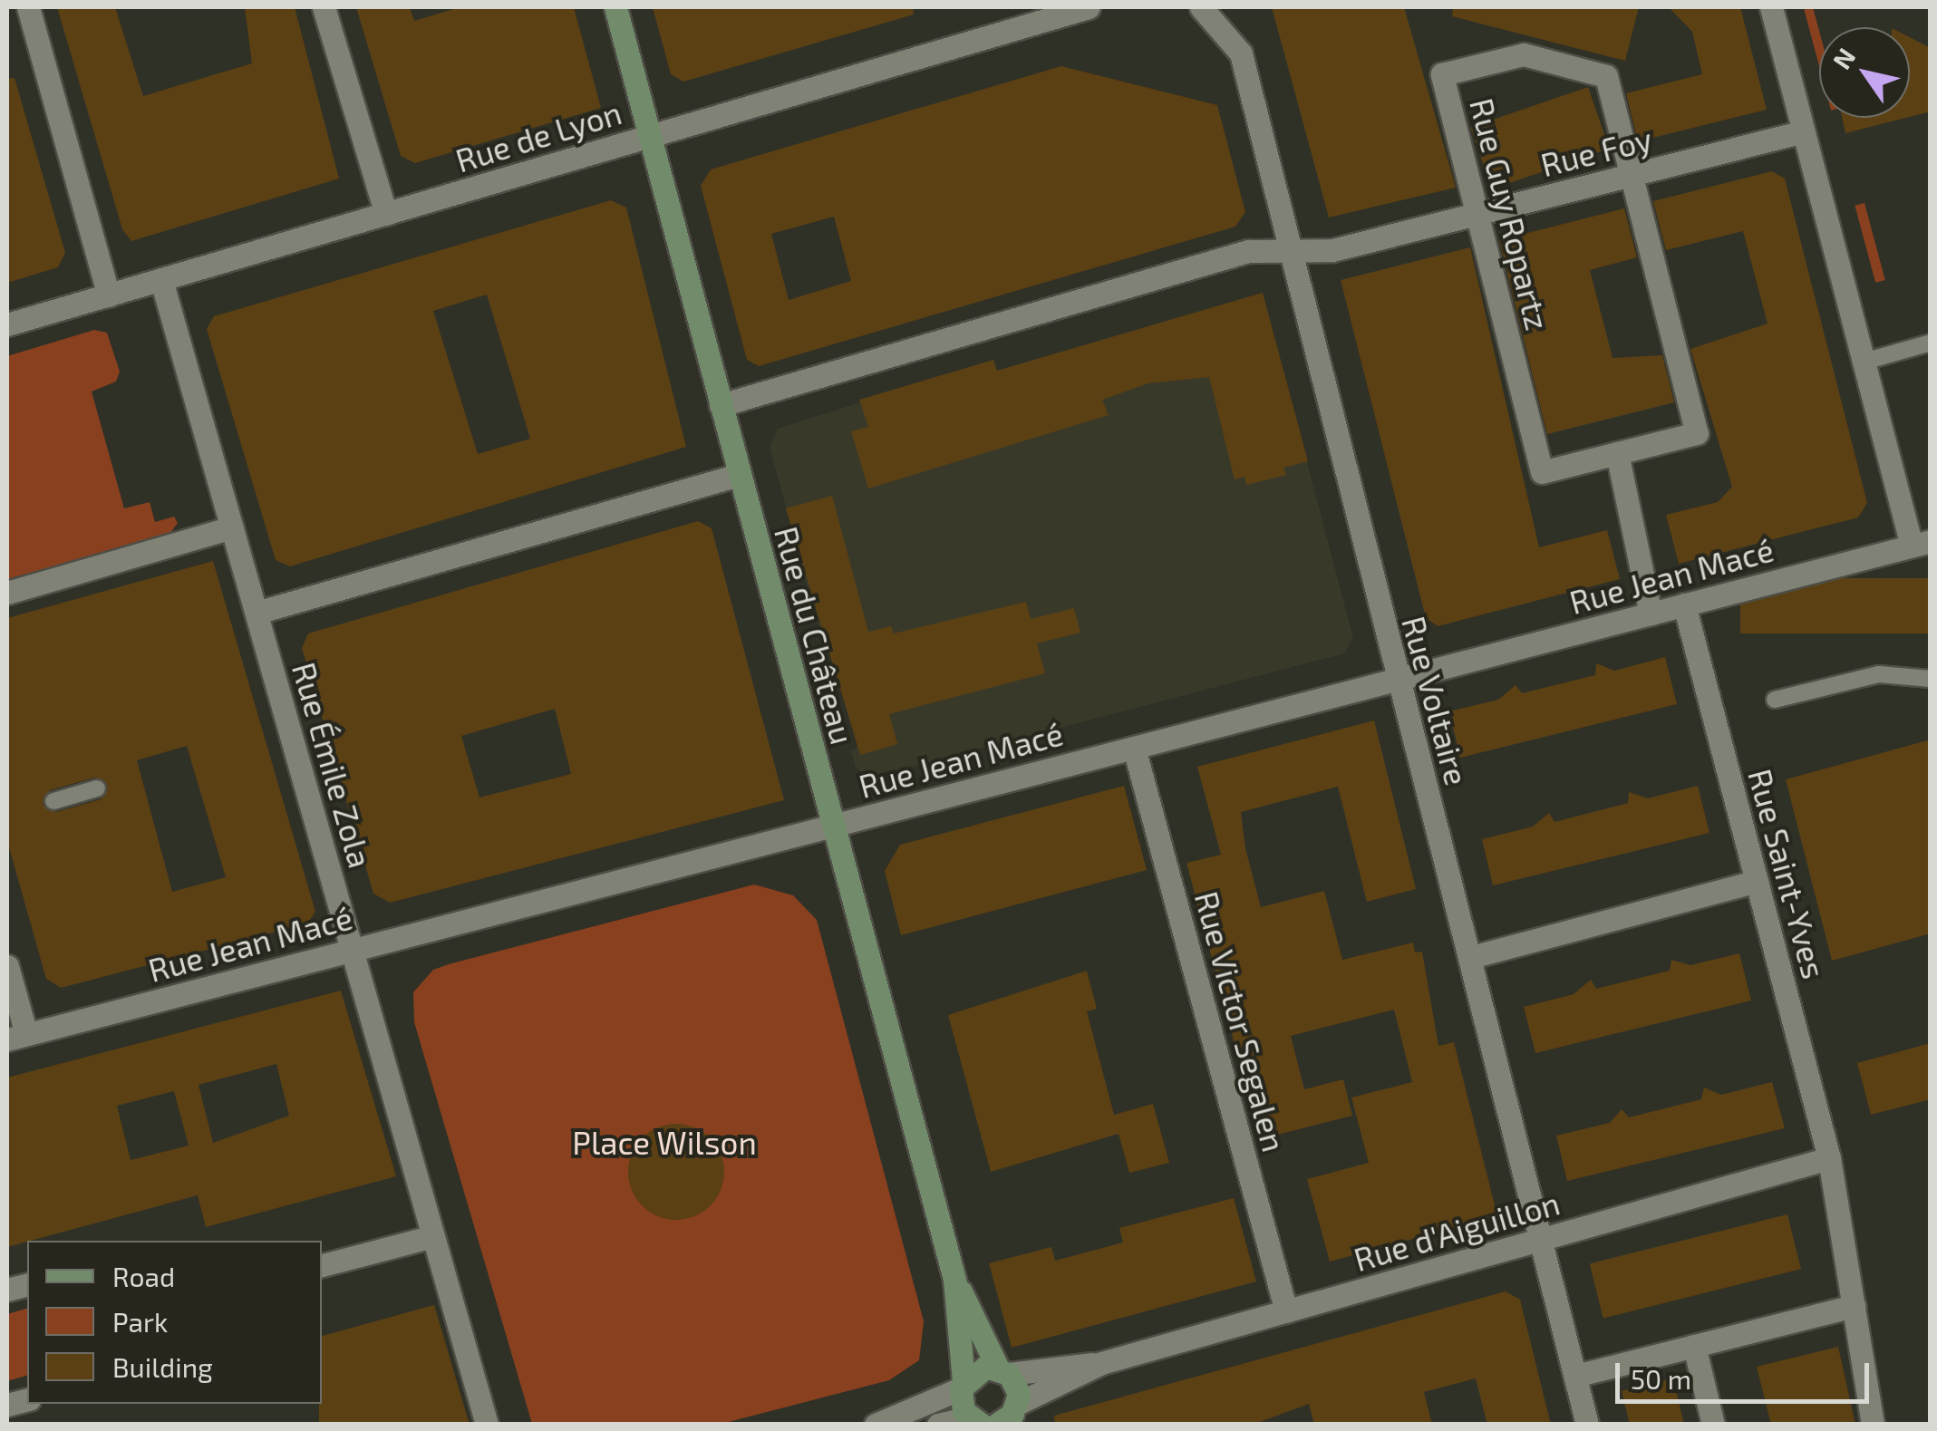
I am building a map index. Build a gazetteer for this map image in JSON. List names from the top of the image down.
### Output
{
  "streets": {
    "main road": ["Rue du Château"],
    "street": [
      "Rue de Lyon",
      "Rue Foy",
      "Rue Guy Ropartz",
      "Rue Jean Macé",
      "Rue Voltaire",
      "Rue Émile Zola",
      "Rue Saint-Yves",
      "Rue Victor Segalen",
      "Rue d'Aiguillon"
    ]
  },
  "crossings": [
    ["Rue de Lyon", "Rue du Château"],
    ["Rue de Lyon", "Rue Émile Zola"],
    ["Rue Foy", "Rue Guy Ropartz"],
    ["Rue Foy", "Rue du Château"],
    ["Rue Foy", "Rue Voltaire"],
    ["Rue Jean Macé", "Rue du Château"],
    ["Rue Jean Macé", "Rue Voltaire"],
    ["Rue Jean Macé", "Rue Émile Zola"],
    ["Rue Jean Macé", "Rue Saint-Yves"],
    ["Rue Jean Macé", "Rue Victor Segalen"],
    ["Rue du Château", "Rue d'Aiguillon"],
    ["Rue Voltaire", "Rue d'Aiguillon"],
    ["Rue Saint-Yves", "Rue d'Aiguillon"],
    ["Rue Victor Segalen", "Rue d'Aiguillon"]
  ],
  "parks": ["Place Wilson"],
  "legend": ["Road", "Park", "Building"],
  "scale_bar": "50 m",
  "north": "top left"
}
